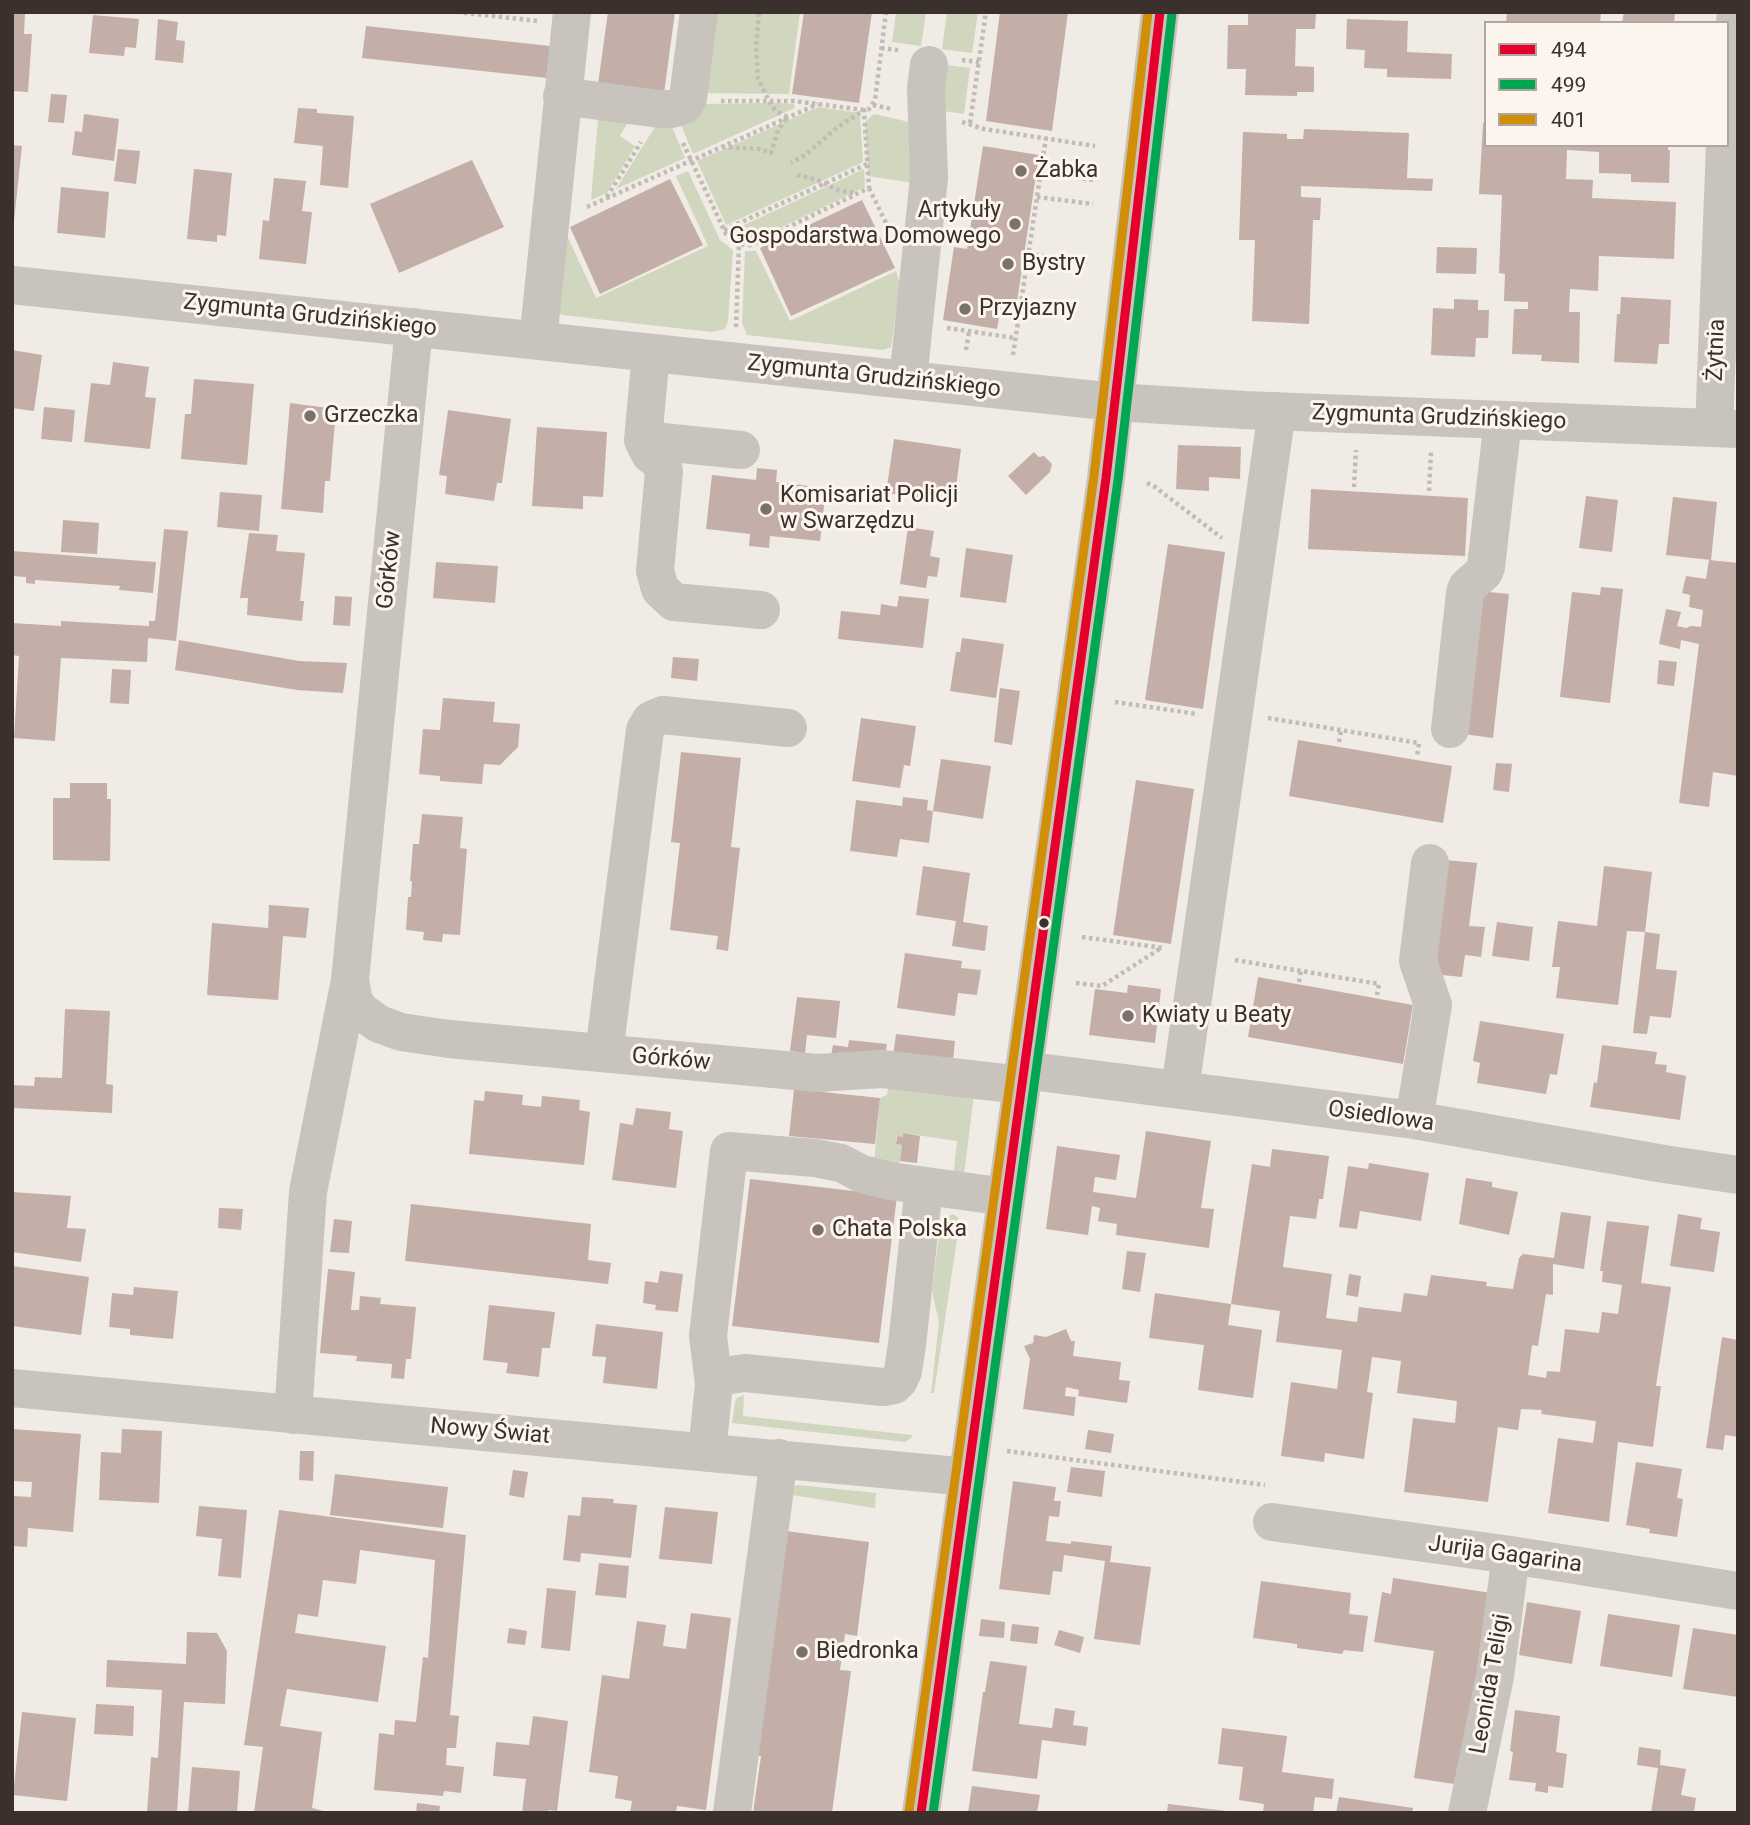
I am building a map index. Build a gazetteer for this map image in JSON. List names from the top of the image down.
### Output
{
  "streets": {
    "street": [
      "Zygmunta Grudzińskiego",
      "Żytnia",
      "Górków",
      "Osiedlowa",
      "Nowy Świat",
      "Jurija Gagarina",
      "Leonida Teligi"
    ]
  },
  "crossings": [
    ["Zygmunta Grudzińskiego", "Żytnia"],
    ["Zygmunta Grudzińskiego", "Górków"],
    ["Górków", "Osiedlowa"],
    ["Górków", "Nowy Świat"],
    ["Jurija Gagarina", "Leonida Teligi"]
  ],
  "places": [
    "Żabka",
    "Artykuły Gospodarstwa Domowego",
    "Bystry",
    "Przyjazny",
    "Grzeczka",
    "Komisariat Policji w Swarzędzu",
    "Kwiaty u Beaty",
    "Chata Polska",
    "Biedronka"
  ],
  "lines": ["transit line 494", "transit line 401", "transit line 499"],
  "legend": ["494", "499", "401"]
}
